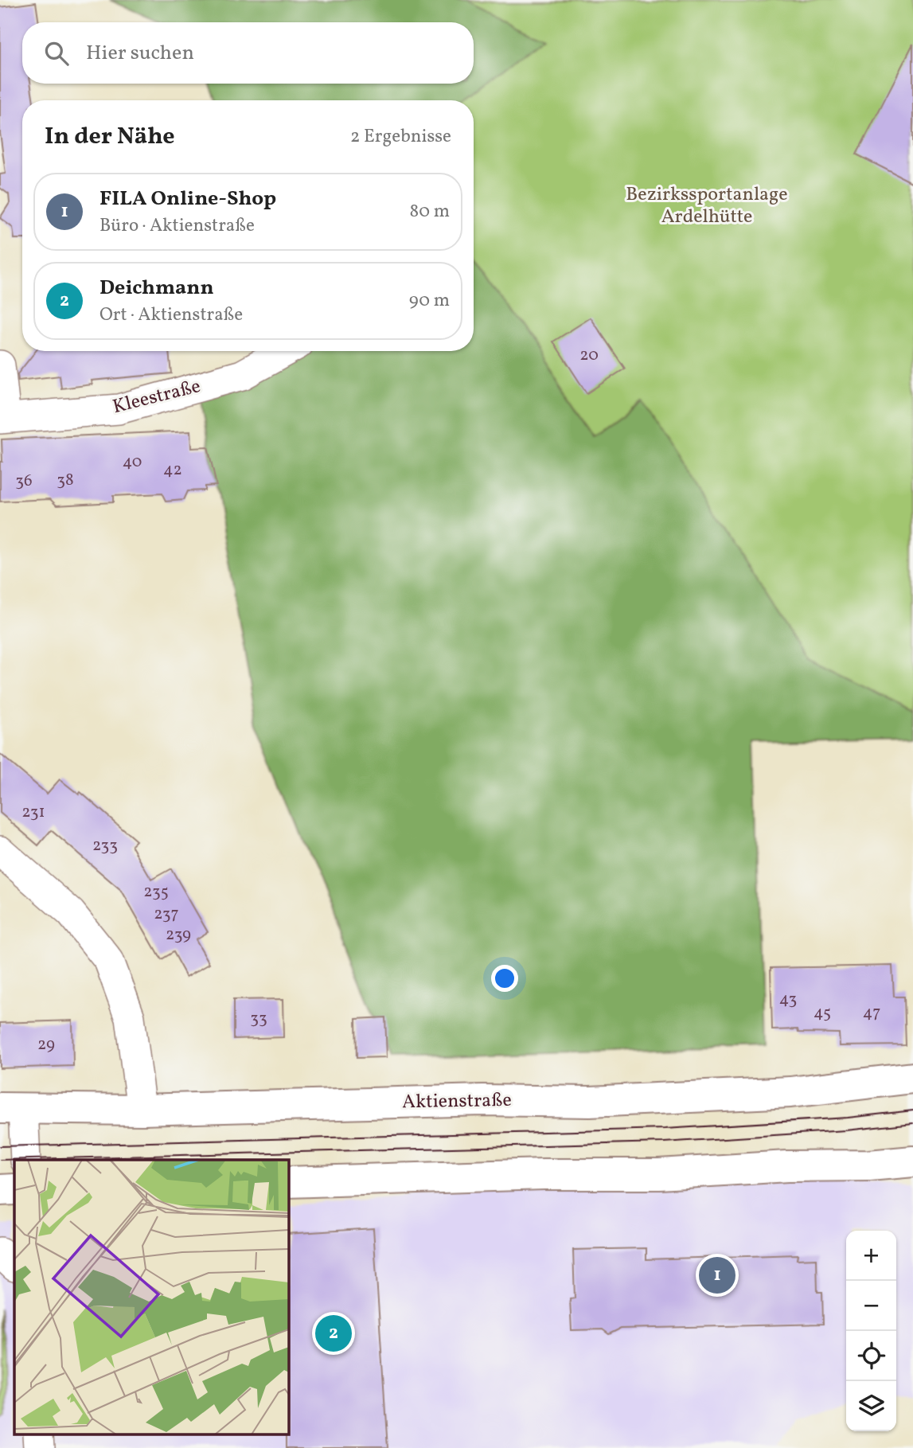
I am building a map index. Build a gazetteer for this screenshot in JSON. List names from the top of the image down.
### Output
{
  "streets": {
    "main road": ["Aktienstraße"],
    "street": ["Kleestraße"]
  },
  "parks": ["Bezirkssportanlage Ardelhütte"],
  "house_numbers": [
    "20",
    "40",
    "42",
    "38",
    "36",
    "231",
    "233",
    "235",
    "237",
    "239",
    "43",
    "45",
    "47",
    "33",
    "29"
  ],
  "page": {
    "search": "Hier suchen",
    "heading": ["In der Nähe", "2 Ergebnisse"],
    "list": [
      {
        "mark": "1",
        "name": "FILA Online-Shop",
        "note": "Büro · Aktienstraße",
        "value": "80 m"
      },
      {
        "mark": "2",
        "name": "Deichmann",
        "note": "Ort · Aktienstraße",
        "value": "90 m"
      }
    ],
    "map_buttons": ["+", "−"],
    "pins": ["1", "2"]
  }
}
